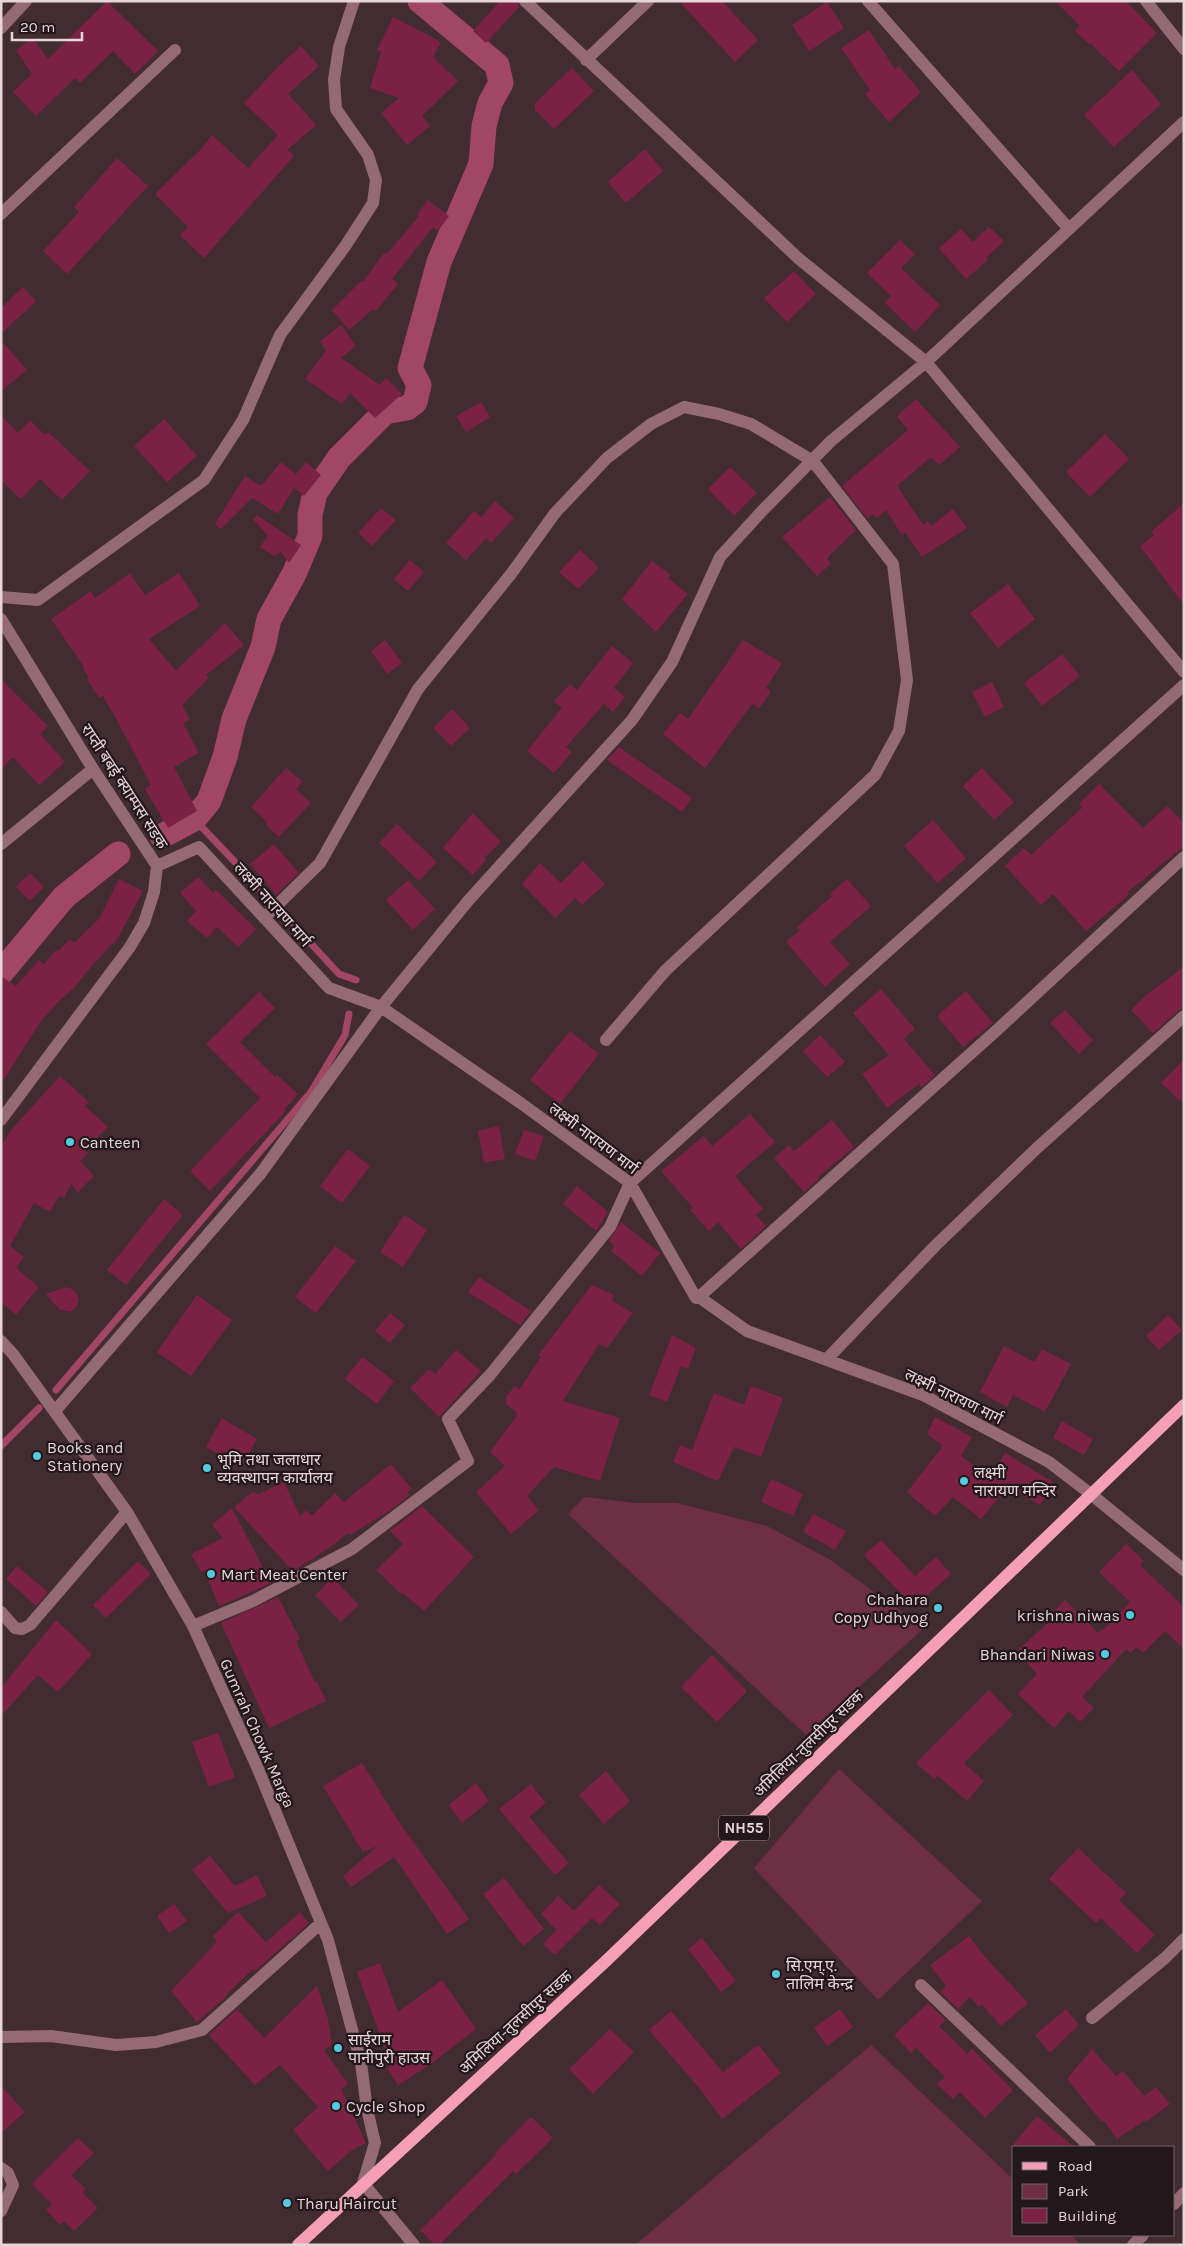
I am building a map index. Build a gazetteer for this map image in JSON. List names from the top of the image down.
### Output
{
  "streets": {
    "main road": ["अमिलिया-तुलसीपुर सडक", "NH55"],
    "street": ["राप्ती बबई क्याम्पस सडक", "लक्ष्मी नारायण मार्ग", "Gumrah Chowk Marga"]
  },
  "crossings": [
    ["राप्ती बबई क्याम्पस सडक", "लक्ष्मी नारायण मार्ग"],
    ["लक्ष्मी नारायण मार्ग", "अमिलिया-तुलसीपुर सडक"],
    ["Gumrah Chowk Marga", "अमिलिया-तुलसीपुर सडक"]
  ],
  "places": [
    "Canteen",
    "Books and Stationery",
    "भूमि तथा जलाधार व्यवस्थापन कार्यालय",
    "लक्ष्मी नारायण मन्दिर",
    "Mart Meat Center",
    "Chahara Copy Udhyog",
    "krishna niwas",
    "Bhandari Niwas",
    "सि.एम्.ए. तालिम केन्द्र",
    "साईराम पानीपुरी हाउस",
    "Cycle Shop",
    "Tharu Haircut"
  ],
  "legend": ["Road", "Park", "Building"],
  "scale_bar": "20 m"
}
